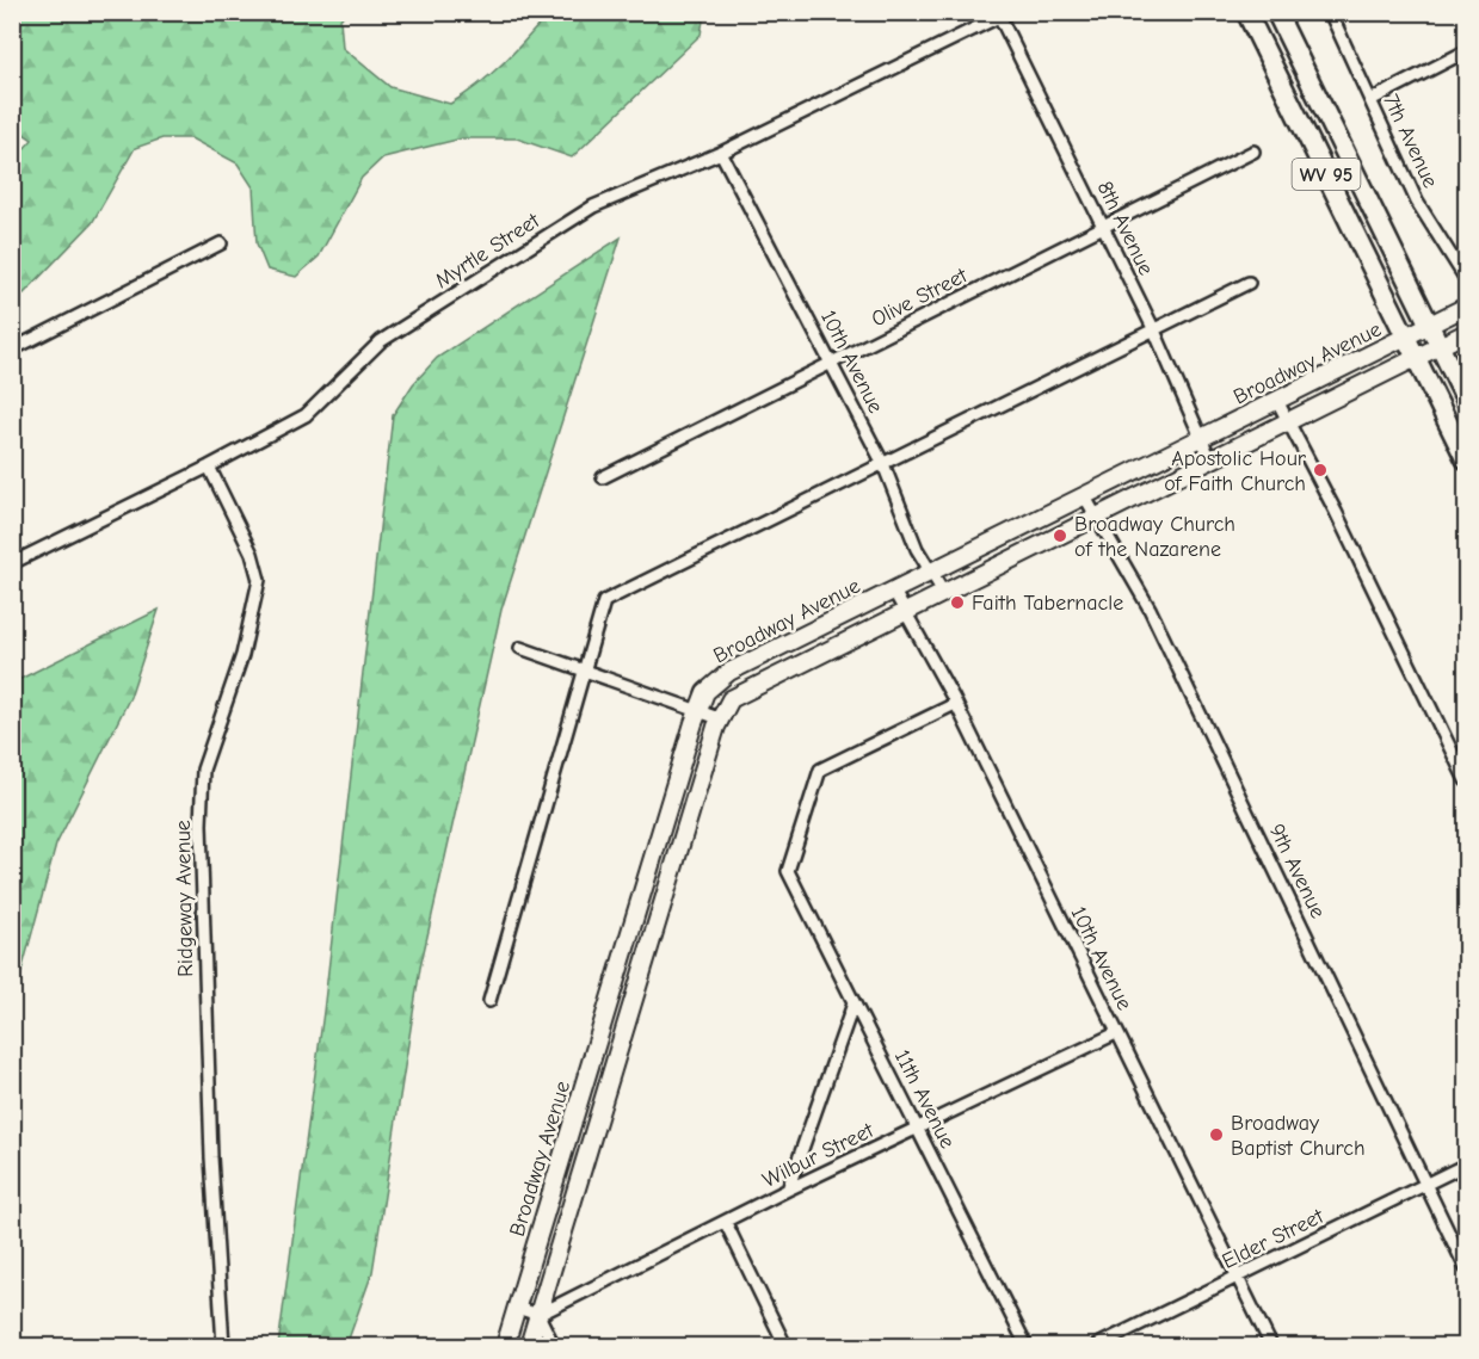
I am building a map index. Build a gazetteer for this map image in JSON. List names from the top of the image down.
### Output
{
  "streets": {
    "main road": ["WV 95", "Broadway Avenue"],
    "street": [
      "7th Avenue",
      "8th Avenue",
      "Myrtle Street",
      "Olive Street",
      "10th Avenue",
      "9th Avenue",
      "Ridgeway Avenue",
      "11th Avenue",
      "Wilbur Street",
      "Elder Street"
    ]
  },
  "crossings": [
    ["WV 95", "Broadway Avenue"],
    ["8th Avenue", "Myrtle Street"],
    ["8th Avenue", "Olive Street"],
    ["8th Avenue", "Broadway Avenue"],
    ["Myrtle Street", "10th Avenue"],
    ["Myrtle Street", "Ridgeway Avenue"],
    ["Olive Street", "10th Avenue"],
    ["10th Avenue", "Broadway Avenue"],
    ["10th Avenue", "11th Avenue"],
    ["10th Avenue", "Wilbur Street"],
    ["10th Avenue", "Elder Street"],
    ["Broadway Avenue", "9th Avenue"],
    ["Broadway Avenue", "Wilbur Street"],
    ["9th Avenue", "Elder Street"],
    ["11th Avenue", "Wilbur Street"]
  ],
  "places": [
    "Apostolic Hour of Faith Church",
    "Broadway Church of the Nazarene",
    "Faith Tabernacle",
    "Broadway Baptist Church"
  ]
}
